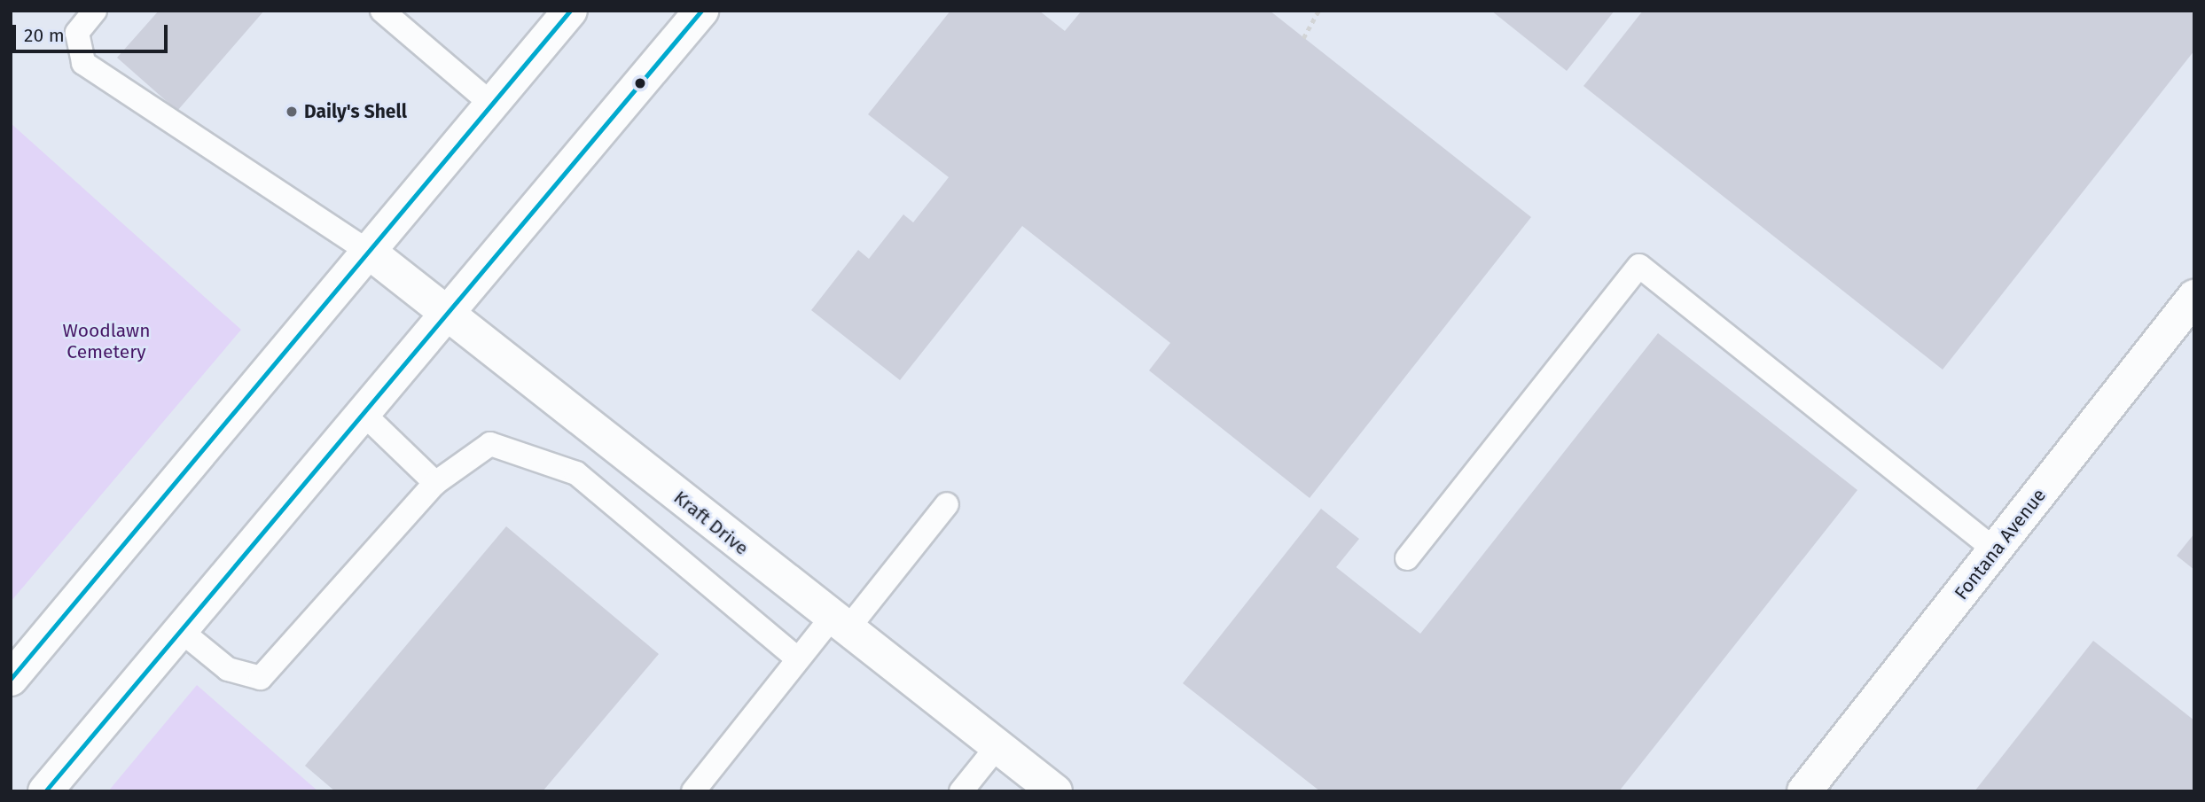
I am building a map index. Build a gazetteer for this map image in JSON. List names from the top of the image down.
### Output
{
  "streets": {
    "main road": ["Kraft Drive", "Fontana Avenue"]
  },
  "parks": ["Woodlawn Cemetery"],
  "places": ["Daily's Shell"],
  "scale_bar": "20 m"
}
